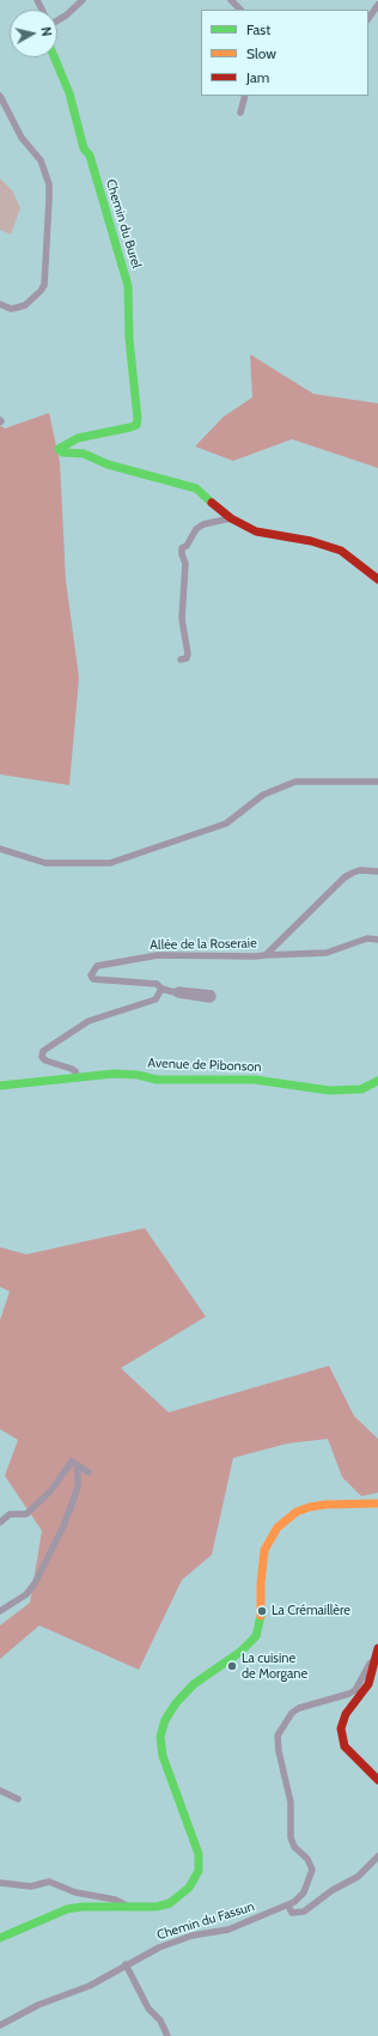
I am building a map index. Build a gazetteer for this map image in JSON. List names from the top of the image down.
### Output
{
  "streets": {
    "street": [
      "Chemin du Burel",
      "Allée de la Roseraie",
      "Avenue de Pibonson",
      "Chemin du Fassun"
    ]
  },
  "places": ["La Crémaillère", "La cuisine de Morgane"],
  "legend": ["Fast", "Slow", "Jam"],
  "north": "right"
}
